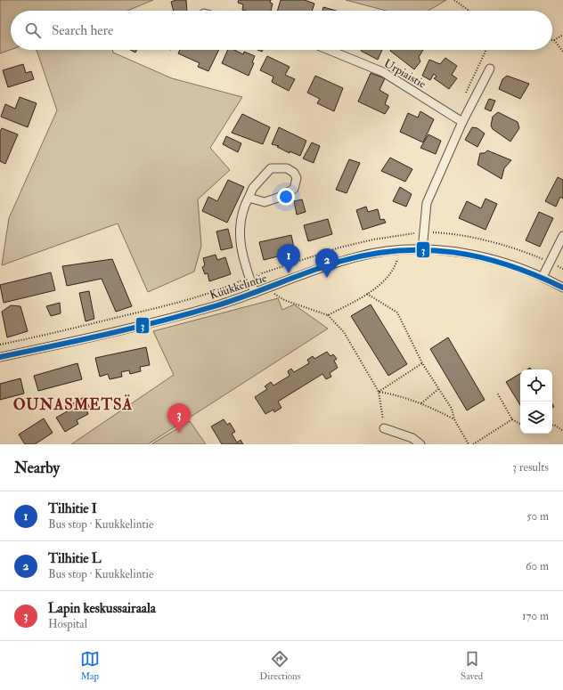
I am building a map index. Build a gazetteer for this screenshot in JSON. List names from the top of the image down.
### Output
{
  "streets": {
    "street": ["Urpiaistie", "Kuukkelintie"]
  },
  "districts": ["OUNASMETSÄ"],
  "lines": ["transit line 3"],
  "page": {
    "search": "Search here",
    "pins": ["1", "2", "3"],
    "heading": ["Nearby", "3 results"],
    "list": [
      {
        "mark": "1",
        "name": "Tilhitie I",
        "note": "Bus stop · Kuukkelintie",
        "value": "50 m"
      },
      {
        "mark": "2",
        "name": "Tilhitie L",
        "note": "Bus stop · Kuukkelintie",
        "value": "60 m"
      },
      {
        "mark": "3",
        "name": "Lapin keskussairaala",
        "note": "Hospital",
        "value": "170 m"
      }
    ],
    "nav": ["Map", "Directions", "Saved"]
  }
}
